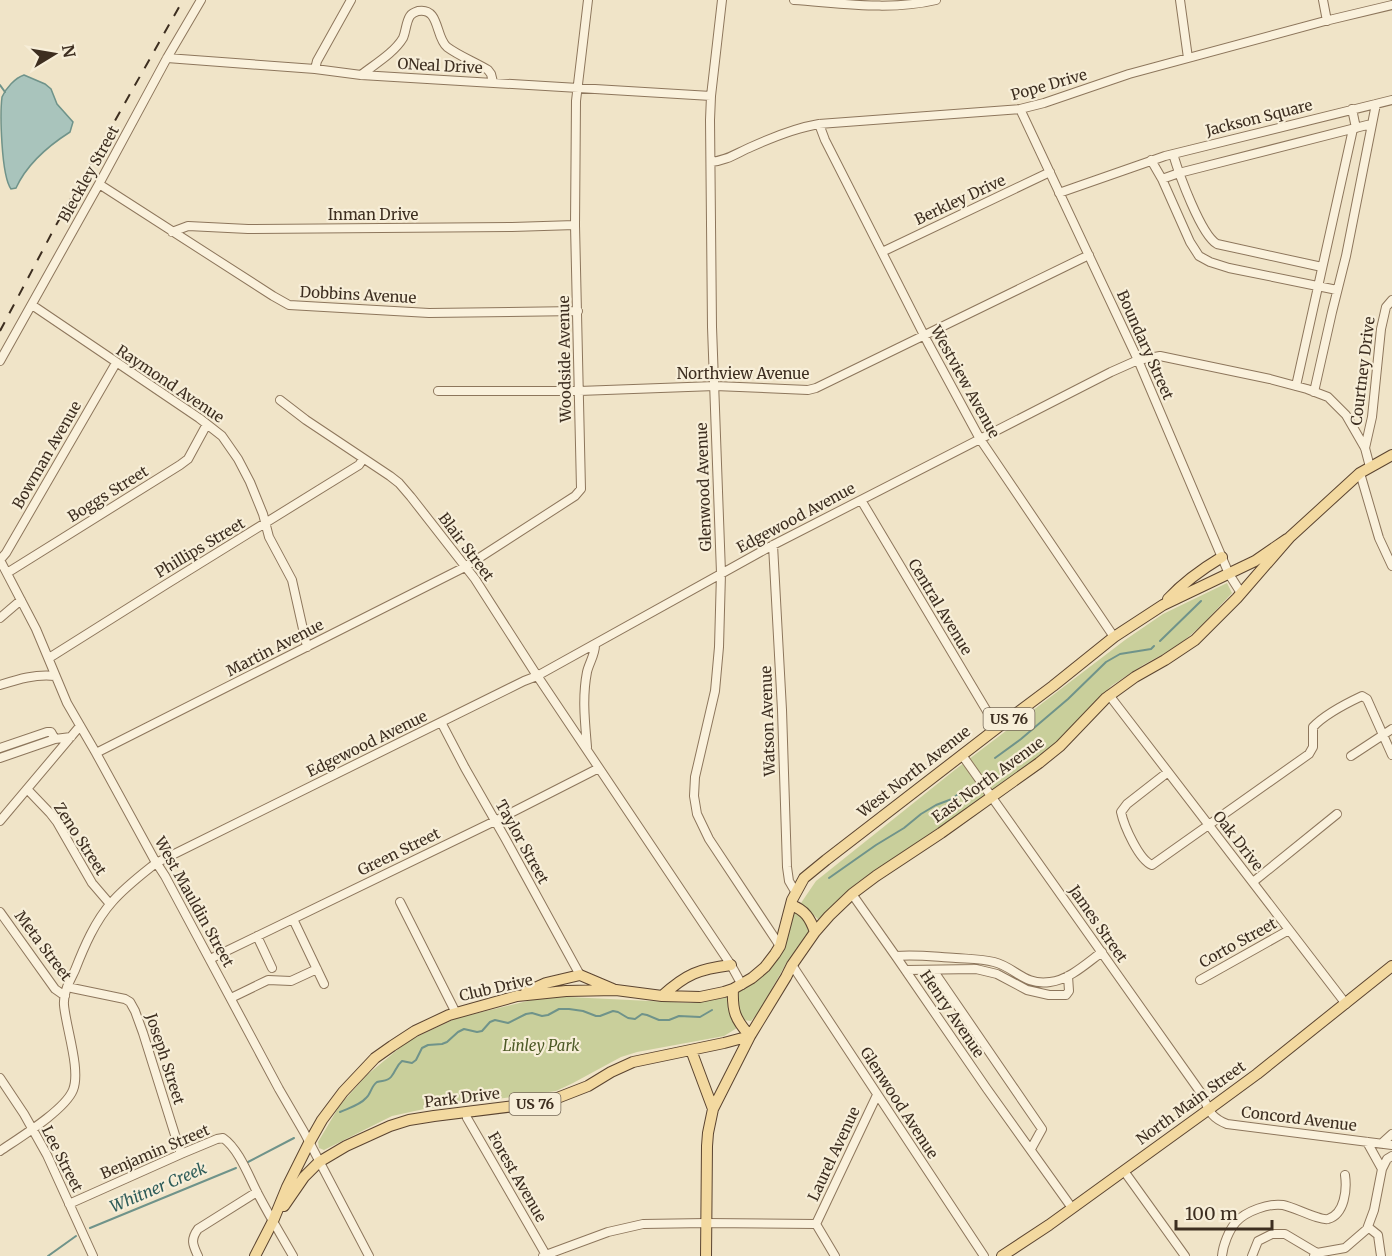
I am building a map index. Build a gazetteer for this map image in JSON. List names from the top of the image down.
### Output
{
  "streets": {
    "main road": [
      "US 76",
      "West North Avenue",
      "East North Avenue",
      "Club Drive",
      "Park Drive",
      "North Main Street"
    ],
    "street": [
      "ONeal Drive",
      "Pope Drive",
      "Jackson Square",
      "Bleckley Street",
      "Berkley Drive",
      "Inman Drive",
      "Dobbins Avenue",
      "Boundary Street",
      "Woodside Avenue",
      "Courtney Drive",
      "Northview Avenue",
      "Westview Avenue",
      "Raymond Avenue",
      "Bowman Avenue",
      "Glenwood Avenue",
      "Boggs Street",
      "Edgewood Avenue",
      "Blair Street",
      "Phillips Street",
      "Central Avenue",
      "Martin Avenue",
      "Watson Avenue",
      "Zeno Street",
      "Oak Drive",
      "Taylor Street",
      "Green Street",
      "West Mauldin Street",
      "James Street",
      "Corto Street",
      "Meta Street",
      "Henry Avenue",
      "Joseph Street",
      "Concord Avenue",
      "Benjamin Street",
      "Laurel Avenue",
      "Lee Street",
      "Forest Avenue"
    ]
  },
  "crossings": [
    ["ONeal Drive", "Bleckley Street"],
    ["ONeal Drive", "Woodside Avenue"],
    ["ONeal Drive", "Glenwood Avenue"],
    ["Pope Drive", "Boundary Street"],
    ["Pope Drive", "Westview Avenue"],
    ["Pope Drive", "Glenwood Avenue"],
    ["Jackson Square", "Boundary Street"],
    ["Bleckley Street", "Dobbins Avenue"],
    ["Bleckley Street", "Raymond Avenue"],
    ["Berkley Drive", "Boundary Street"],
    ["Berkley Drive", "Westview Avenue"],
    ["Inman Drive", "Dobbins Avenue"],
    ["Inman Drive", "Woodside Avenue"],
    ["Dobbins Avenue", "Woodside Avenue"],
    ["Boundary Street", "Northview Avenue"],
    ["Boundary Street", "Edgewood Avenue"],
    ["Boundary Street", "West North Avenue"],
    ["Boundary Street", "East North Avenue"],
    ["Woodside Avenue", "Northview Avenue"],
    ["Woodside Avenue", "Blair Street"],
    ["Woodside Avenue", "Martin Avenue"],
    ["Courtney Drive", "Edgewood Avenue"],
    ["Northview Avenue", "Westview Avenue"],
    ["Northview Avenue", "Glenwood Avenue"],
    ["Westview Avenue", "Edgewood Avenue"],
    ["Westview Avenue", "West North Avenue"],
    ["Raymond Avenue", "Bowman Avenue"],
    ["Raymond Avenue", "Boggs Street"],
    ["Raymond Avenue", "Phillips Street"],
    ["Raymond Avenue", "Martin Avenue"],
    ["Bowman Avenue", "West Mauldin Street"],
    ["Glenwood Avenue", "Edgewood Avenue"],
    ["Glenwood Avenue", "US 76"],
    ["Glenwood Avenue", "West North Avenue"],
    ["Glenwood Avenue", "East North Avenue"],
    ["Glenwood Avenue", "Laurel Avenue"],
    ["Boggs Street", "West Mauldin Street"],
    ["Edgewood Avenue", "Blair Street"],
    ["Edgewood Avenue", "Central Avenue"],
    ["Edgewood Avenue", "Watson Avenue"],
    ["Edgewood Avenue", "East North Avenue"],
    ["Edgewood Avenue", "Zeno Street"],
    ["Edgewood Avenue", "Taylor Street"],
    ["Edgewood Avenue", "West Mauldin Street"],
    ["Edgewood Avenue", "Meta Street"],
    ["Edgewood Avenue", "Joseph Street"],
    ["Blair Street", "Phillips Street"],
    ["Blair Street", "Martin Avenue"],
    ["Blair Street", "US 76"],
    ["Blair Street", "Green Street"],
    ["Blair Street", "Club Drive"],
    ["Phillips Street", "West Mauldin Street"],
    ["Central Avenue", "West North Avenue"],
    ["Martin Avenue", "West Mauldin Street"],
    ["US 76", "West North Avenue"],
    ["US 76", "East North Avenue"],
    ["US 76", "West Mauldin Street"],
    ["US 76", "Club Drive"],
    ["US 76", "Park Drive"],
    ["US 76", "Benjamin Street"],
    ["Watson Avenue", "West North Avenue"],
    ["West North Avenue", "East North Avenue"],
    ["West North Avenue", "James Street"],
    ["East North Avenue", "Oak Drive"],
    ["East North Avenue", "James Street"],
    ["East North Avenue", "Henry Avenue"],
    ["Oak Drive", "Corto Street"],
    ["Oak Drive", "North Main Street"],
    ["Taylor Street", "Green Street"],
    ["Green Street", "West Mauldin Street"],
    ["West Mauldin Street", "Club Drive"],
    ["West Mauldin Street", "Park Drive"],
    ["James Street", "North Main Street"],
    ["James Street", "Concord Avenue"],
    ["Henry Avenue", "North Main Street"],
    ["Joseph Street", "Benjamin Street"],
    ["Park Drive", "Forest Avenue"],
    ["North Main Street", "Concord Avenue"],
    ["Benjamin Street", "Lee Street"]
  ],
  "water": ["Whitner Creek"],
  "parks": ["Linley Park"],
  "scale_bar": "100 m",
  "north": "right"
}
